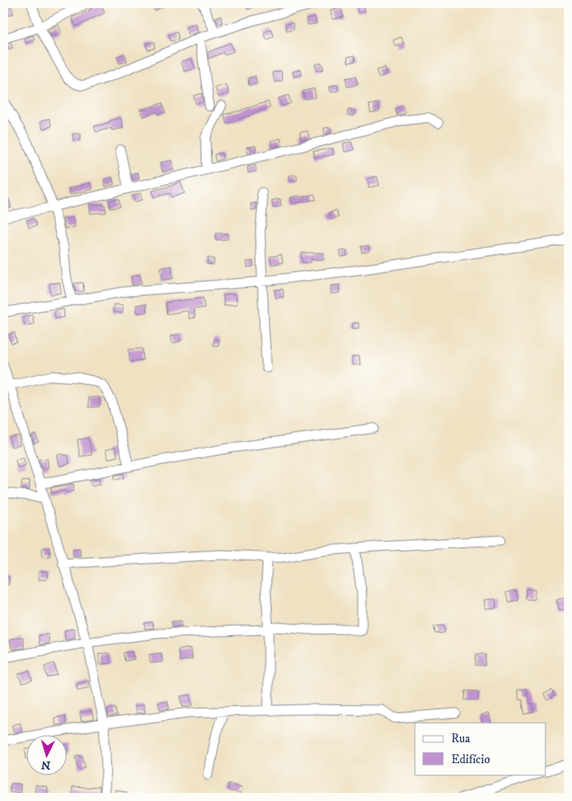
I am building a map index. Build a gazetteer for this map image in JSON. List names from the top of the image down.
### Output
{
  "legend": ["Rua", "Edifício"],
  "north": "bottom"
}
